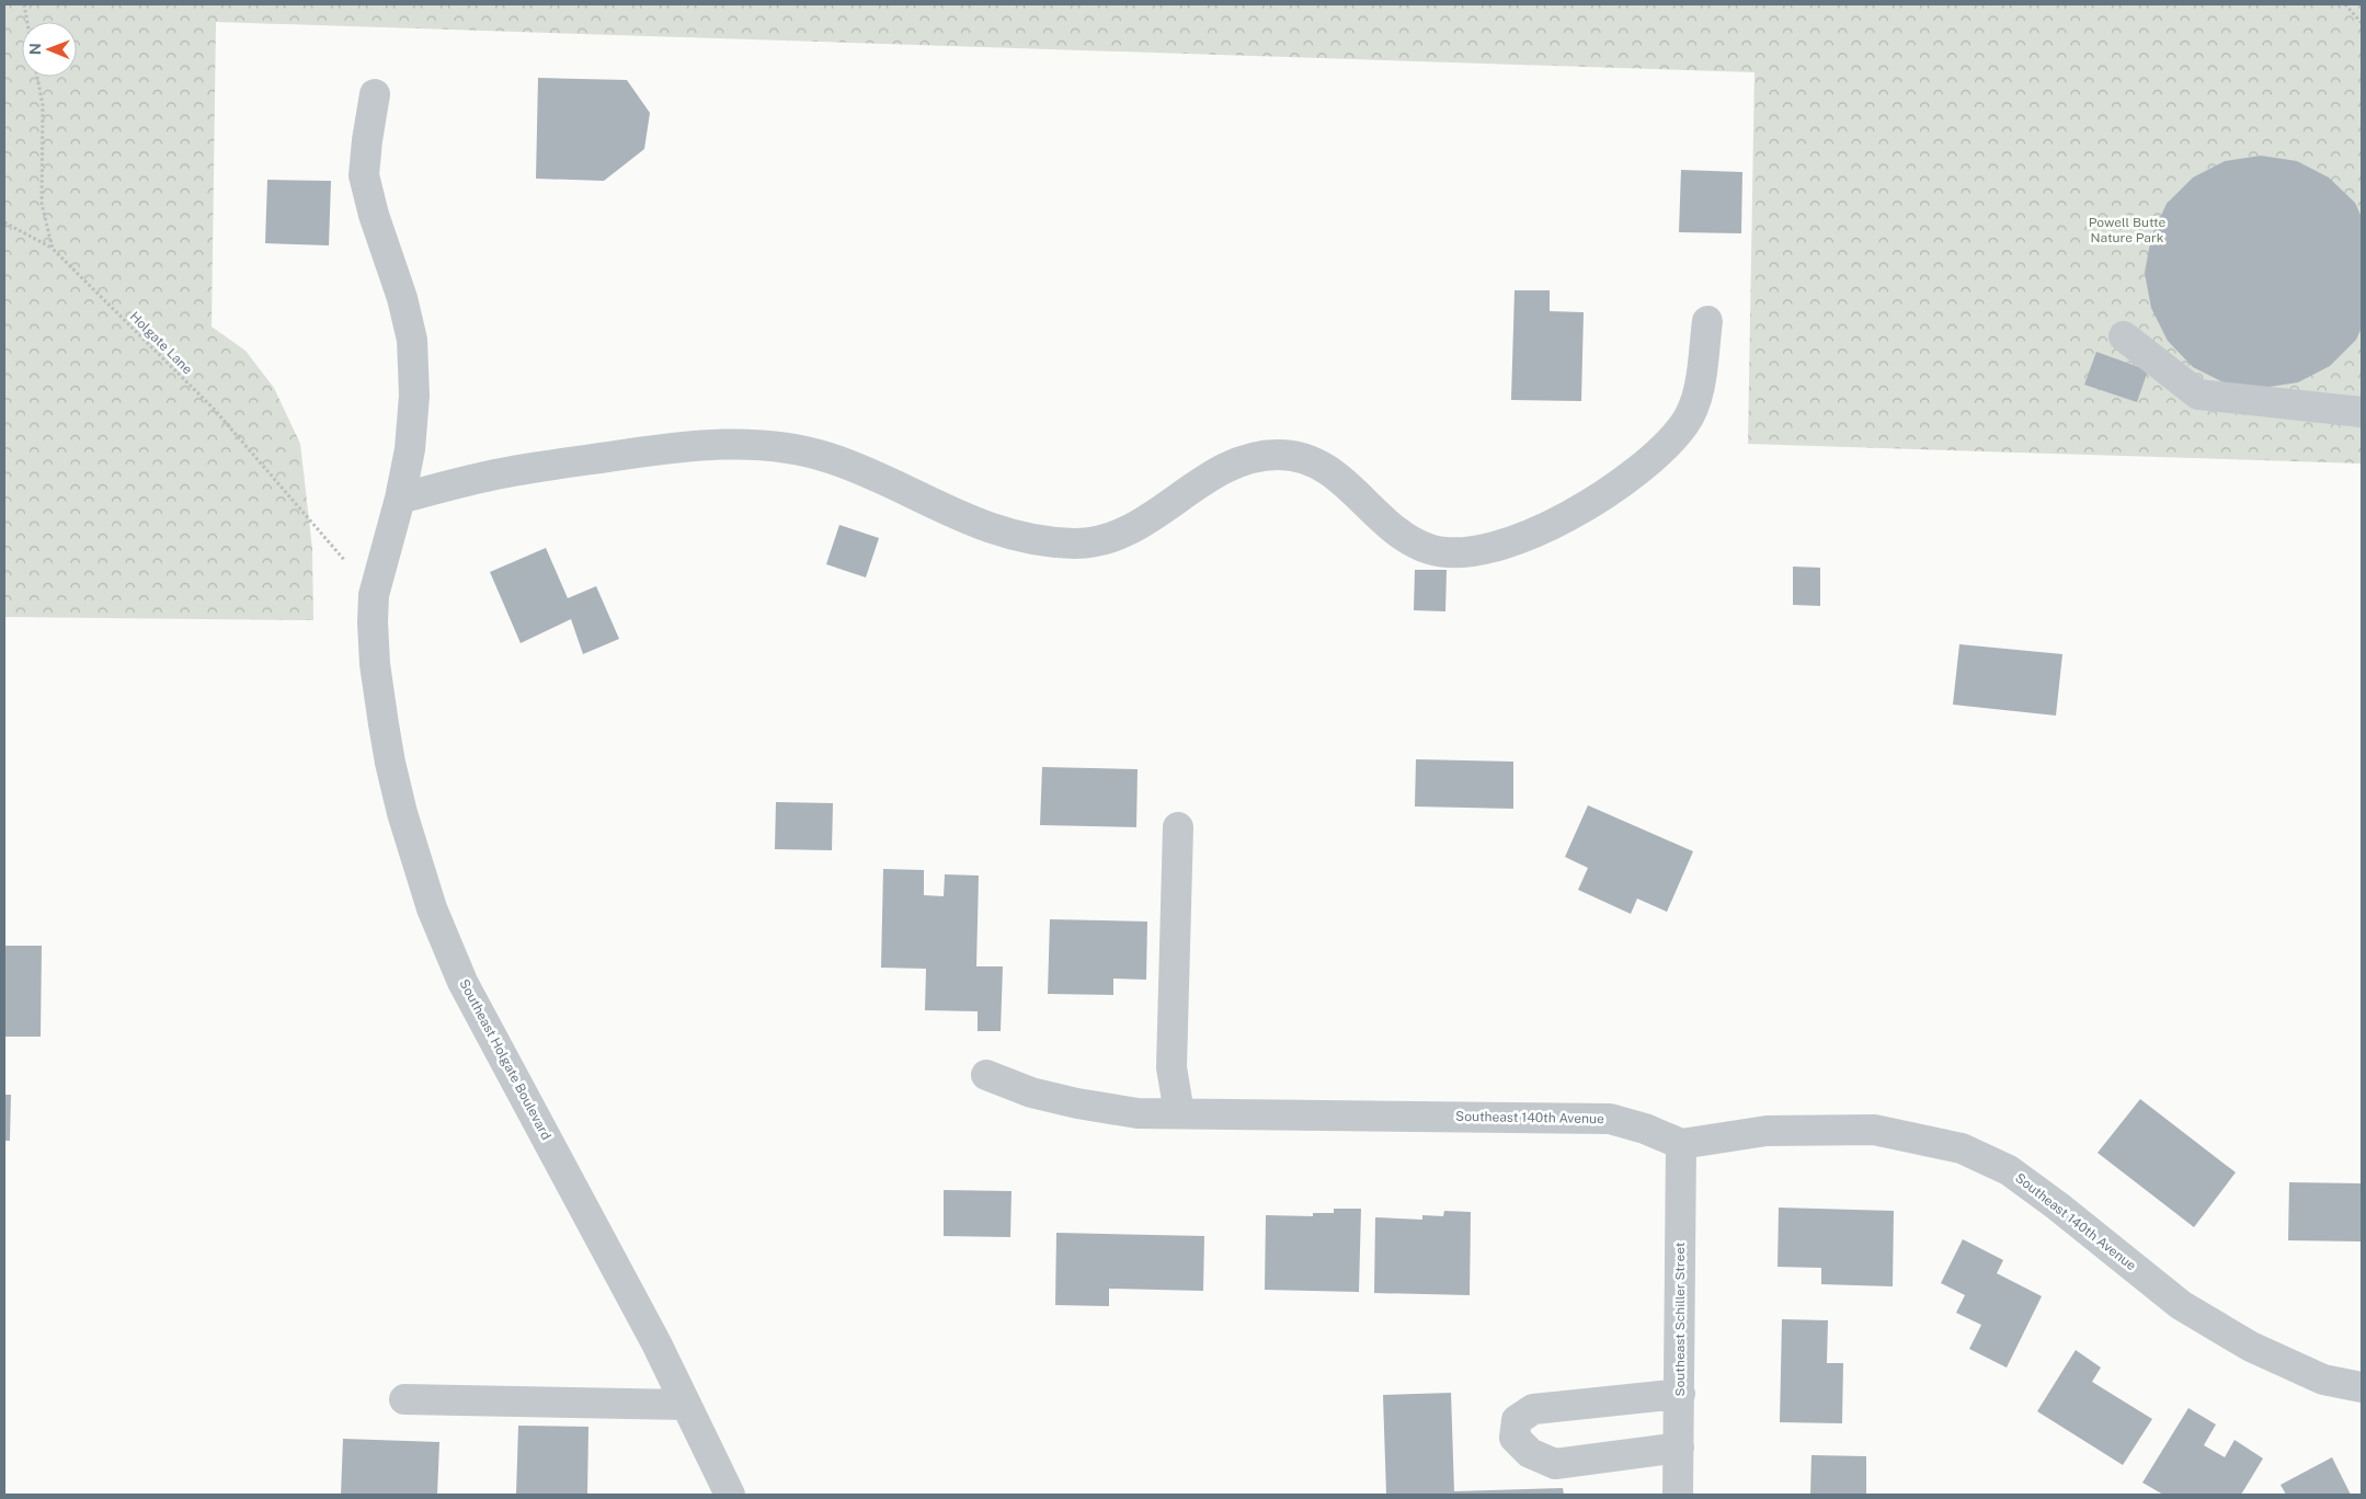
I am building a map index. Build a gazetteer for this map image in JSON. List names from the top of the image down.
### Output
{
  "streets": {
    "street": ["Southeast Holgate Boulevard", "Southeast 140th Avenue", "Southeast Schiller Street"],
    "path": ["Holgate Lane"]
  },
  "crossings": [
    ["Holgate Lane", "Southeast Holgate Boulevard"],
    ["Southeast 140th Avenue", "Southeast Schiller Street"]
  ],
  "parks": ["Powell Butte Nature Park"],
  "north": "left"
}
